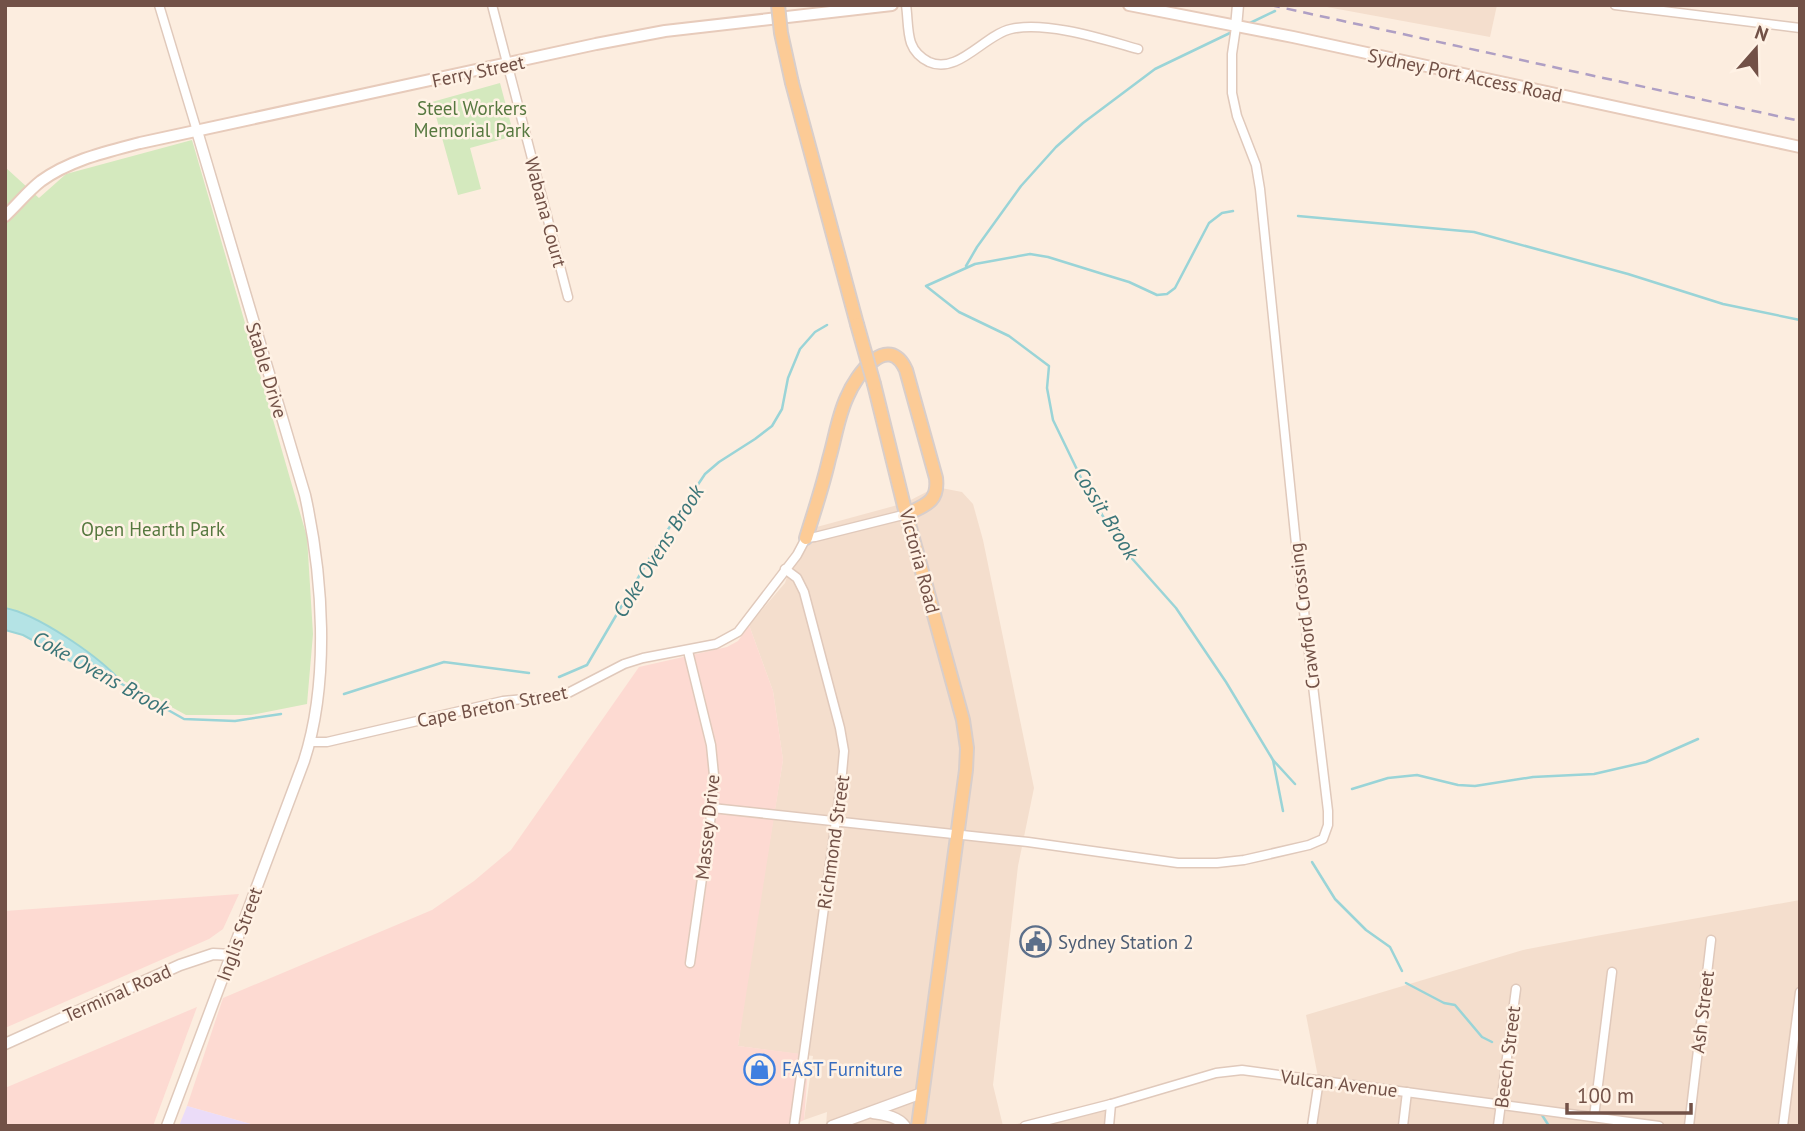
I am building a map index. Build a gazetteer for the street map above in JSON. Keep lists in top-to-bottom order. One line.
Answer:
{"streets":{"main road":["Ferry Street","Sydney Port Access Road","Victoria Road"],"street":["Wabana Court","Stable Drive","Crawford Crossing","Cape Breton Street","Massey Drive","Richmond Street","Inglis Street","Terminal Road","Ash Street","Beech Street","Vulcan Avenue"]},"crossings":[["Ferry Street","Wabana Court"],["Ferry Street","Stable Drive"],["Sydney Port Access Road","Crawford Crossing"],["Stable Drive","Cape Breton Street"],["Stable Drive","Inglis Street"],["Victoria Road","Crawford Crossing"],["Crawford Crossing","Massey Drive"],["Crawford Crossing","Richmond Street"],["Cape Breton Street","Massey Drive"],["Cape Breton Street","Richmond Street"],["Cape Breton Street","Inglis Street"],["Inglis Street","Terminal Road"],["Beech Street","Vulcan Avenue"]],"water":["Cossit Brook","Coke Ovens Brook"],"parks":["Steel Workers Memorial Park","Open Hearth Park"],"places":{"public building":["Sydney Station 2"],"shop":["FAST Furniture"]},"scale_bar":"100 m","north":"top"}
